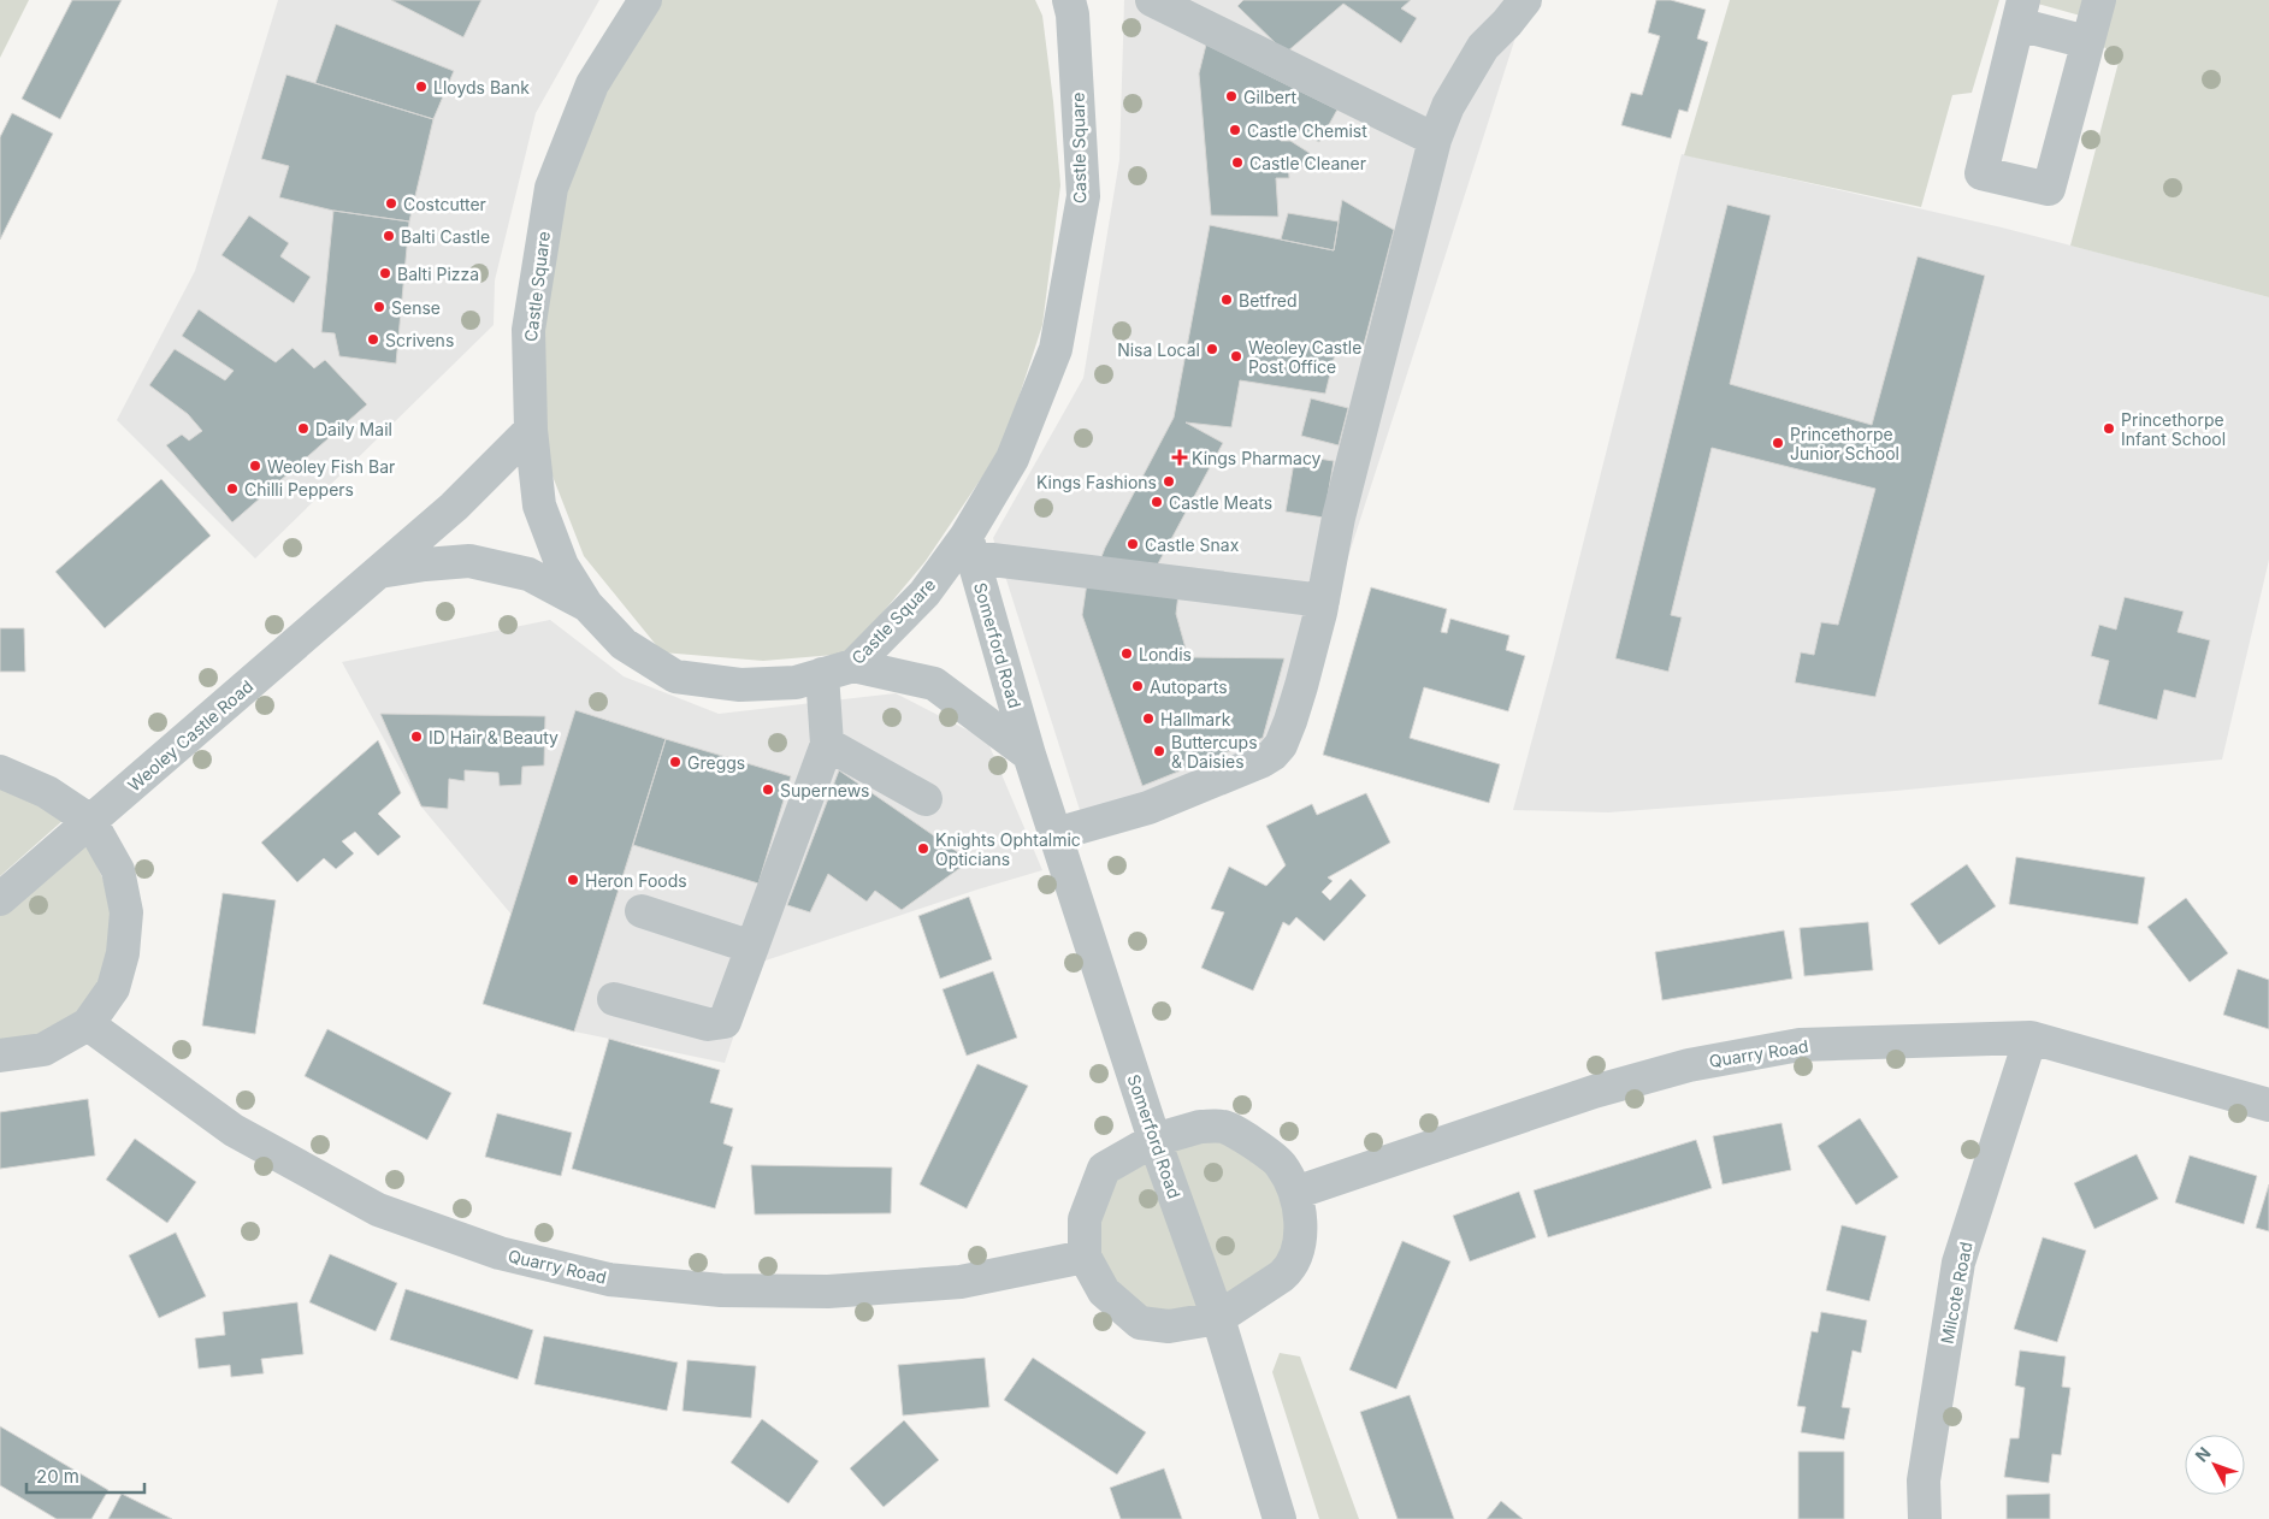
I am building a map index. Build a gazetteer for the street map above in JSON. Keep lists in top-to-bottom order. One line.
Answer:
{"streets":{"street":["Castle Square","Somerford Road","Weoley Castle Road","Quarry Road","Milcote Road"]},"crossings":[["Castle Square","Somerford Road"],["Castle Square","Weoley Castle Road"],["Quarry Road","Milcote Road"]],"places":{"other":["Lloyds Bank","Gilbert","Castle Chemist","Castle Cleaner","Costcutter","Balti Castle","Balti Pizza","Betfred","Sense","Scrivens","Nisa Local","Weoley Castle Post Office","Daily Mail","Princethorpe Infant School","Princethorpe Junior School","Weoley Fish Bar","Kings Fashions","Chilli Peppers","Castle Meats","Castle Snax","Londis","Autoparts","Hallmark","ID Hair & Beauty","Buttercups & Daisies","Greggs","Supernews","Knights Ophtalmic Opticians","Heron Foods"],"health":["Kings Pharmacy"]},"scale_bar":"20 m","north":"top left"}
